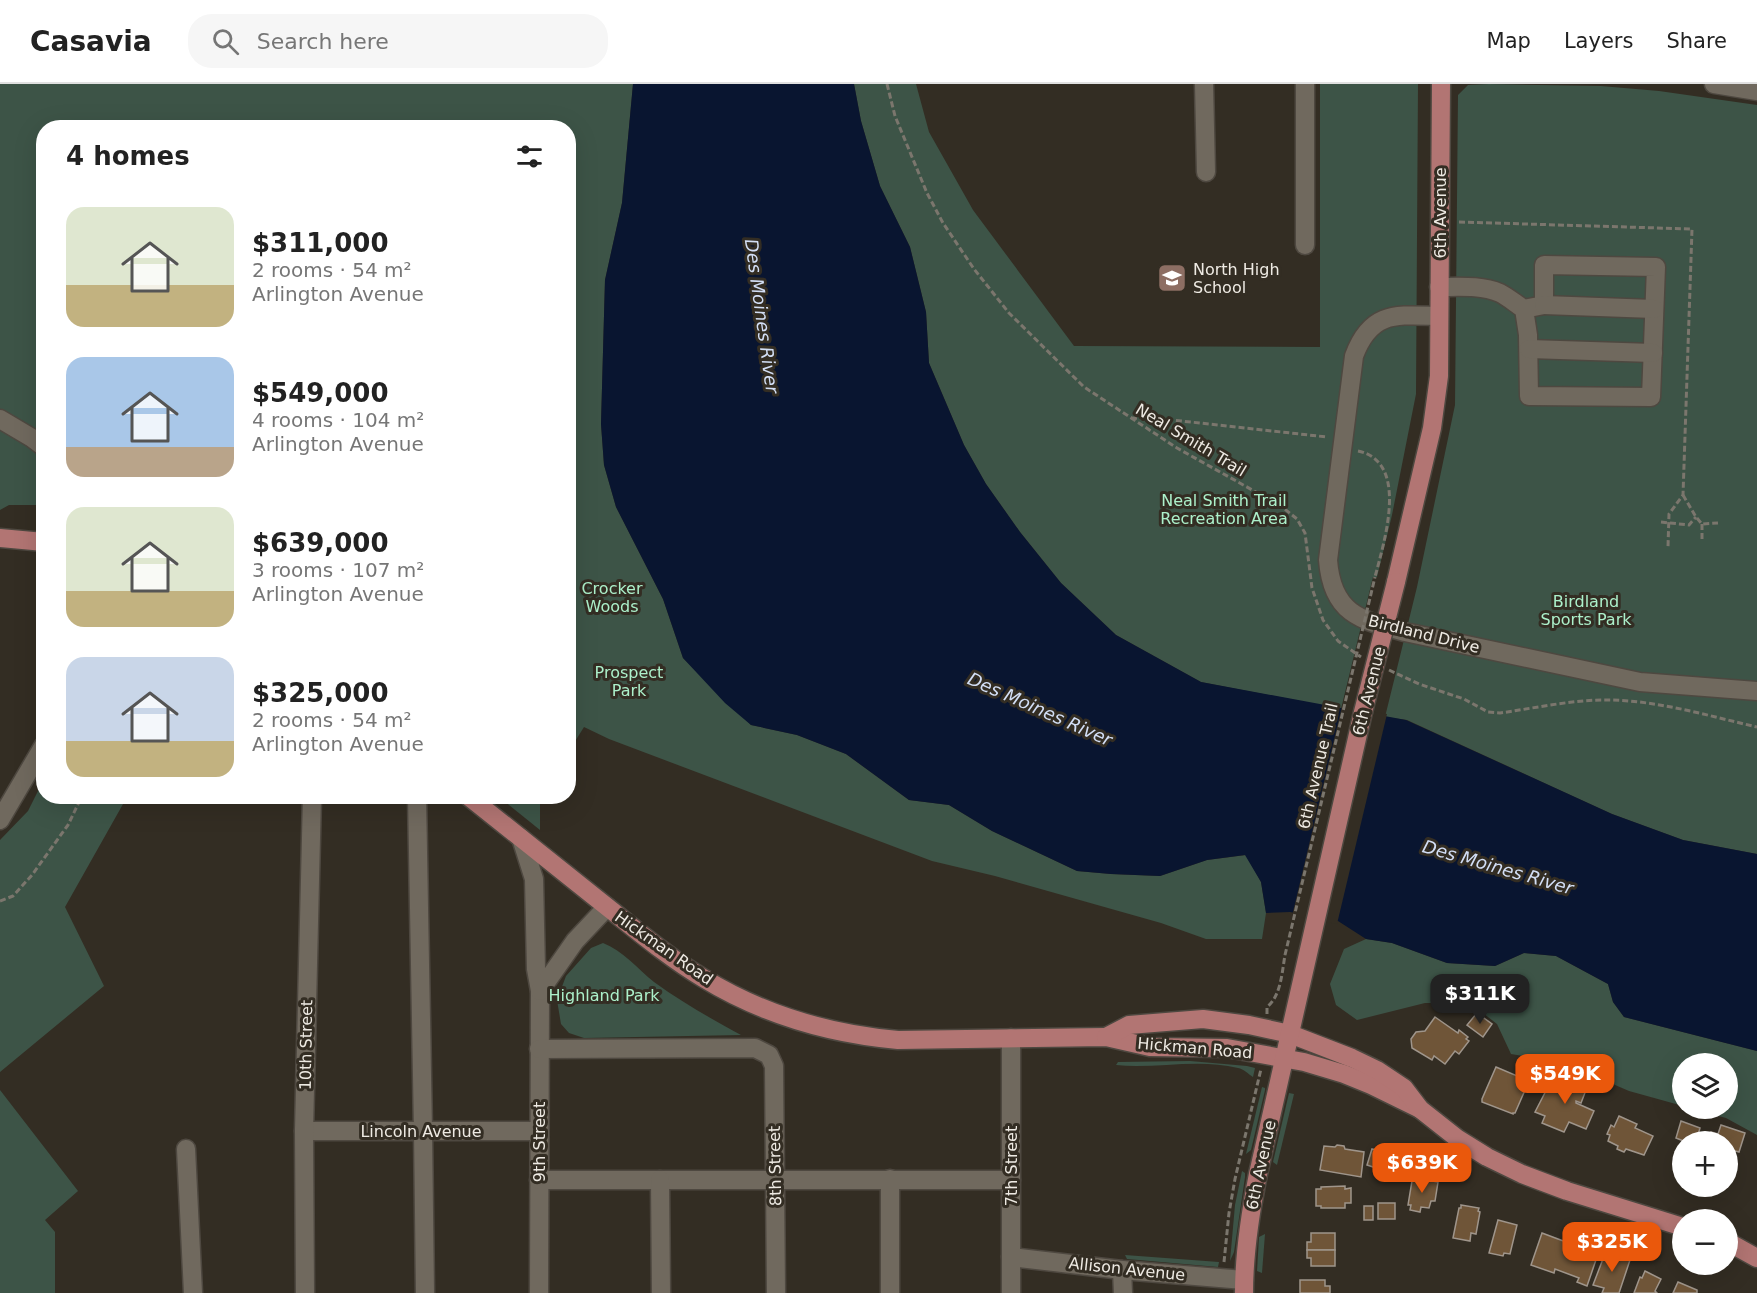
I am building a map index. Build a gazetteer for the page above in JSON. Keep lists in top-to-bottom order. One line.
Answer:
{"streets":{"main road":["6th Avenue","Hickman Road"],"street":["Birdland Drive","10th Street","Lincoln Avenue","9th Street","8th Street","7th Street","Allison Avenue"],"path":["Neal Smith Trail","6th Avenue Trail"]},"crossings":[["6th Avenue","Birdland Drive"],["6th Avenue","Hickman Road"],["6th Avenue","Allison Avenue"],["Hickman Road","9th Street"],["Hickman Road","7th Street"],["10th Street","Lincoln Avenue"],["Lincoln Avenue","9th Street"],["9th Street","8th Street"],["7th Street","Allison Avenue"]],"water":["Des Moines River"],"parks":["Neal Smith Trail Recreation Area","Crocker Woods","Birdland Sports Park","Prospect Park","Highland Park"],"places":{"school or university":["North High School"]},"page":{"header":"Casavia","search":"Search here","nav":["Map","Layers","Share"],"heading":"4 homes","list":[{"name":"$311,000","note":"2 rooms · 54 m² · Arlington Avenue"},{"name":"$549,000","note":"4 rooms · 104 m² · Arlington Avenue"},{"name":"$639,000","note":"3 rooms · 107 m² · Arlington Avenue"},{"name":"$325,000","note":"2 rooms · 54 m² · Arlington Avenue"}],"price":["$311K","$549K","$639K","$325K"],"map_buttons":["+","−"]}}
